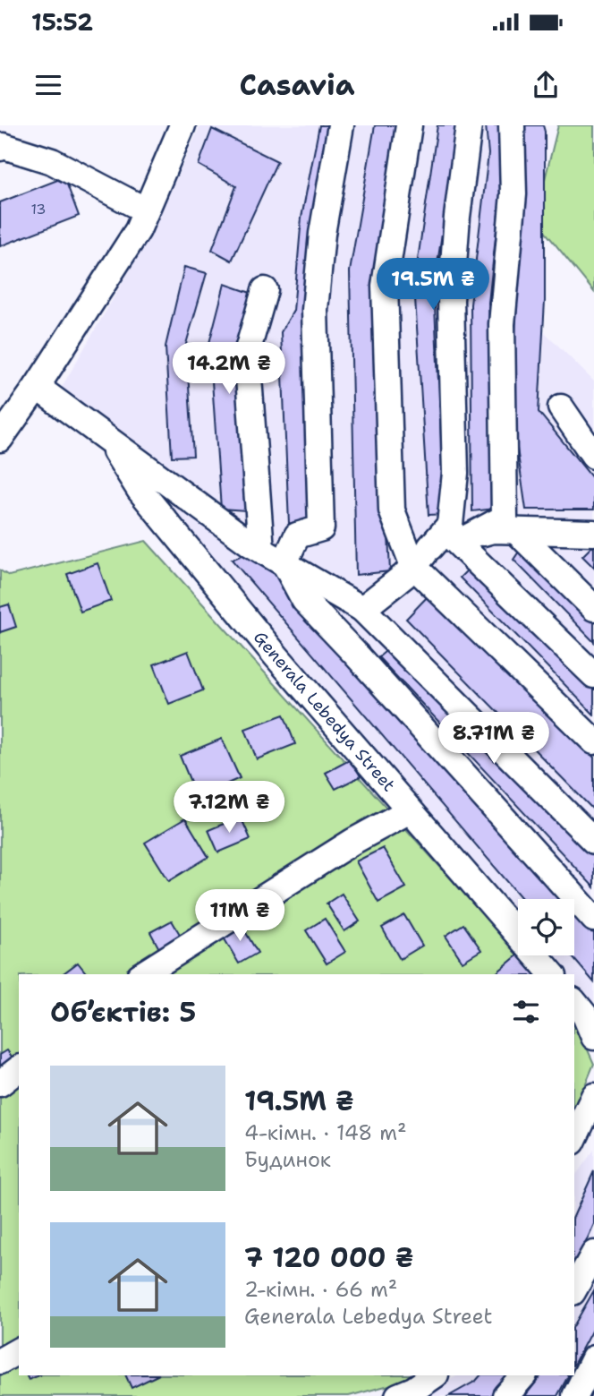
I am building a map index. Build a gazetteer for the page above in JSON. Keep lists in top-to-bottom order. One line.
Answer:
{"streets":{"street":["Generala Lebedya Street"]},"house_numbers":["13"],"page":{"status":"15:52","header":"Casavia","price":["19.5M ₴","14.2M ₴","8.71M ₴","7.12M ₴","11M ₴"],"heading":"Об’єктів: 5","list":[{"name":"19.5M ₴","note":"4-кімн. · 148 m² · Будинок"},{"name":"7 120 000 ₴","note":"2-кімн. · 66 m² · Generala Lebedya Street"}]}}
